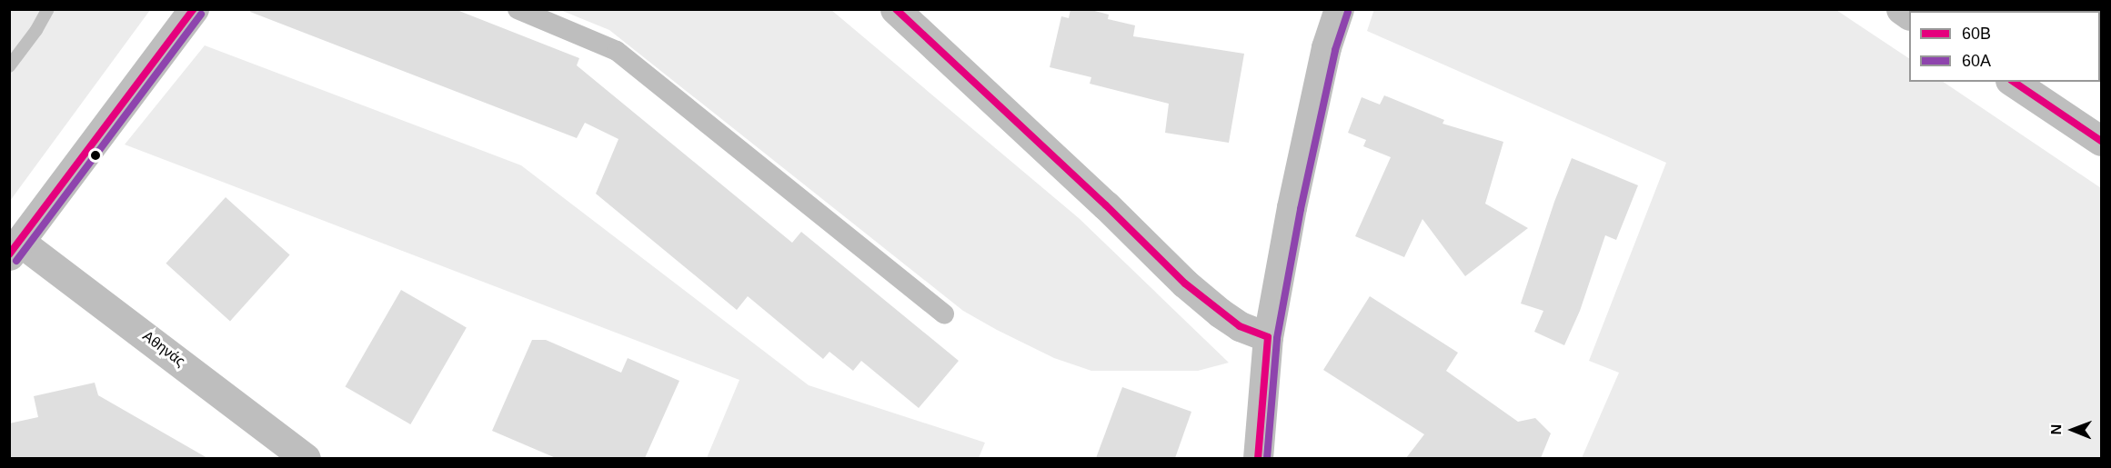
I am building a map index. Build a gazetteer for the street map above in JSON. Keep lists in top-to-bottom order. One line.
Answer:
{"streets":{"street":["Αθηνάς"]},"lines":["transit line 60Β","transit line 60Α"],"legend":["60Β","60Α"],"north":"left"}
